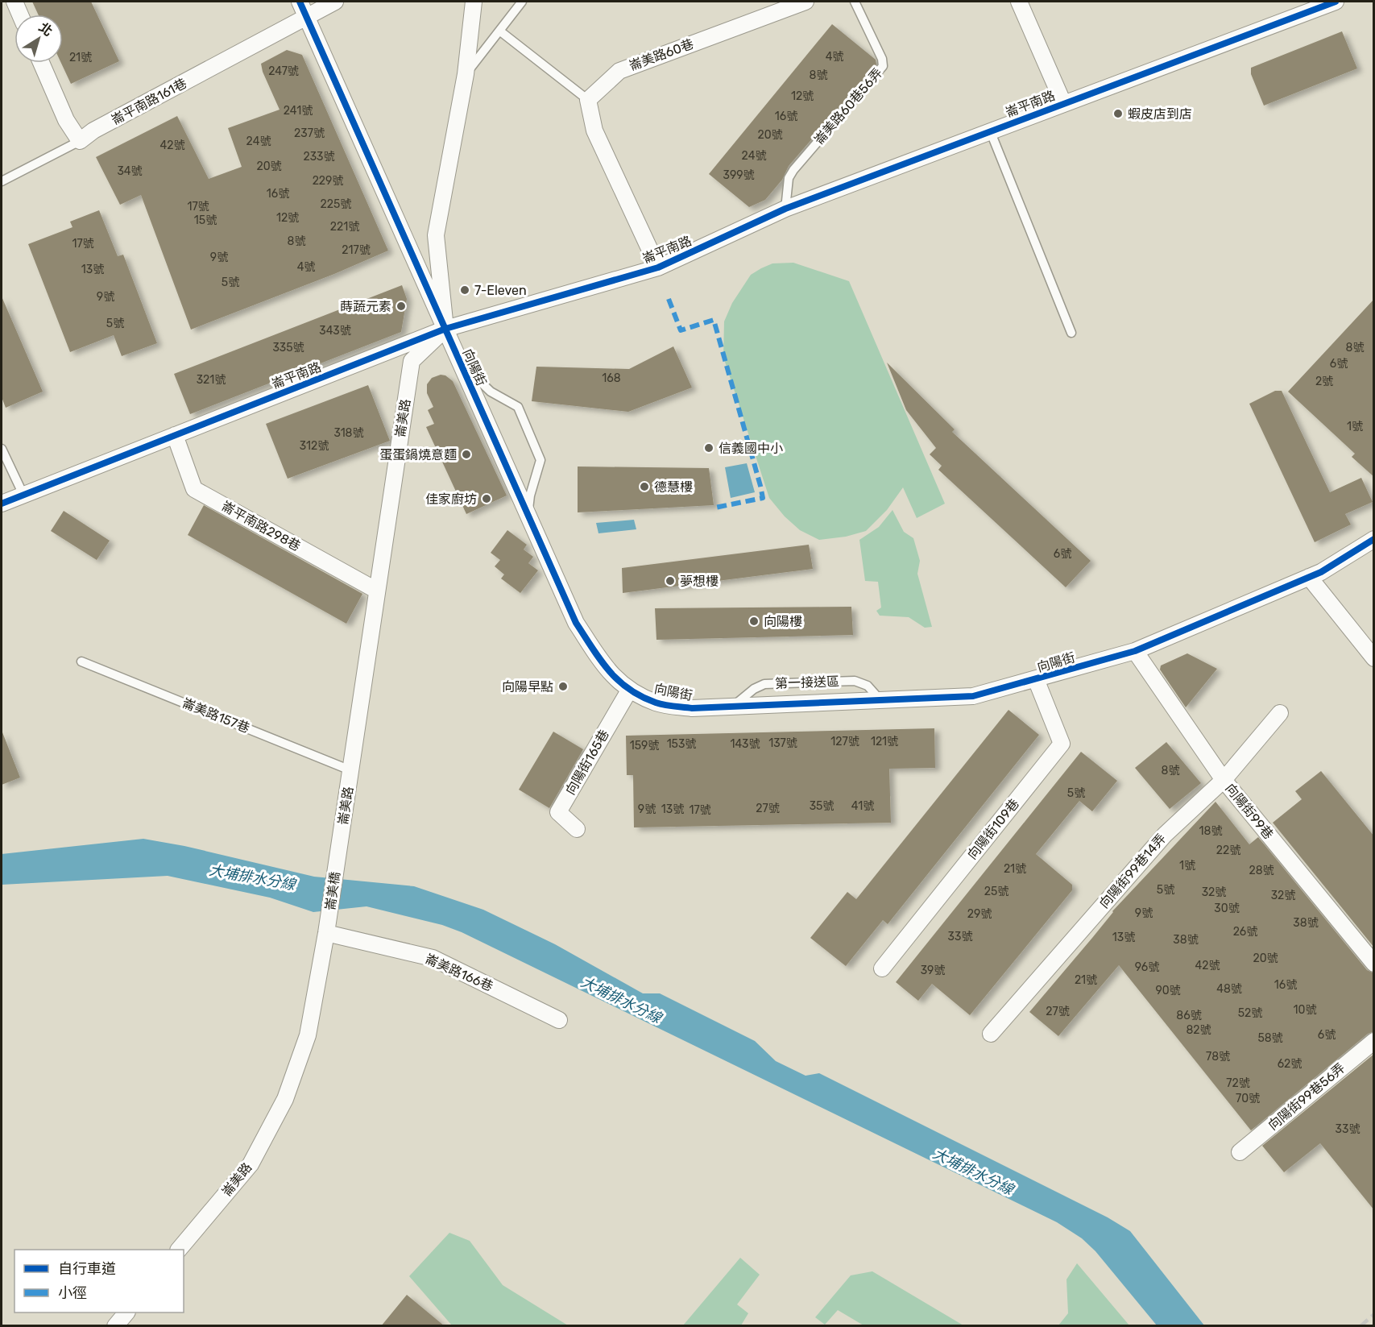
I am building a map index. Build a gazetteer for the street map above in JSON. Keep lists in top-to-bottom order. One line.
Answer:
{"streets":{"street":["崙美路60巷","崙平南路161巷","崙平南路","向陽街","崙美路","崙平南路298巷","向陽街165巷","向陽街99巷","向陽街109巷","向陽街99巷14弄","崙美橋","崙美路166巷","向陽街99巷56弄"],"lane":["崙美路60巷56弄","崙美路157巷"]},"crossings":[["崙平南路161巷","向陽街"],["崙平南路","崙美路60巷56弄"],["崙平南路","向陽街"],["崙平南路","崙美路"],["崙平南路","崙平南路298巷"],["向陽街","崙美路"],["向陽街","向陽街165巷"],["向陽街","向陽街99巷"],["向陽街","向陽街109巷"],["崙美路","崙平南路298巷"],["崙美路","崙美路157巷"],["崙美路","崙美橋"],["崙美路","崙美路166巷"],["向陽街99巷","向陽街99巷14弄"],["崙美橋","崙美路166巷"]],"water":["大埔排水分線"],"places":["蝦皮店到店","7-Eleven","蒔蔬元素","信義國中小","蛋蛋鍋燒意麵","德慧樓","佳家廚坊","夢想樓","向陽樓","向陽早點"],"house_numbers":["4號","21號","247號","8號","12號","241號","16號","237號","20號","24號","42號","24號","233號","20號","34號","399號","229號","16號","225號","17號","12號","15號","221號","8號","17號","217號","9號","4號","13號","5號","9號","5號","343號","335號","8號","6號","168","321號","2號","1號","318號","312號","6號","127號","121號","137號","153號","143號","159號","8號","5號","35號","41號","27號","9號","13號","17號","18號","22號","1號","21號","28號","5號","25號","32號","32號","30號","9號","29號","38號","26號","33號","13號","38號","20號","42號","96號","39號","21號","16號","48號","90號","10號","27號","52號","86號","82號","6號","58號","78號","62號","72號","70號","33號"],"legend":["自行車道","小徑"],"north":"top right"}
